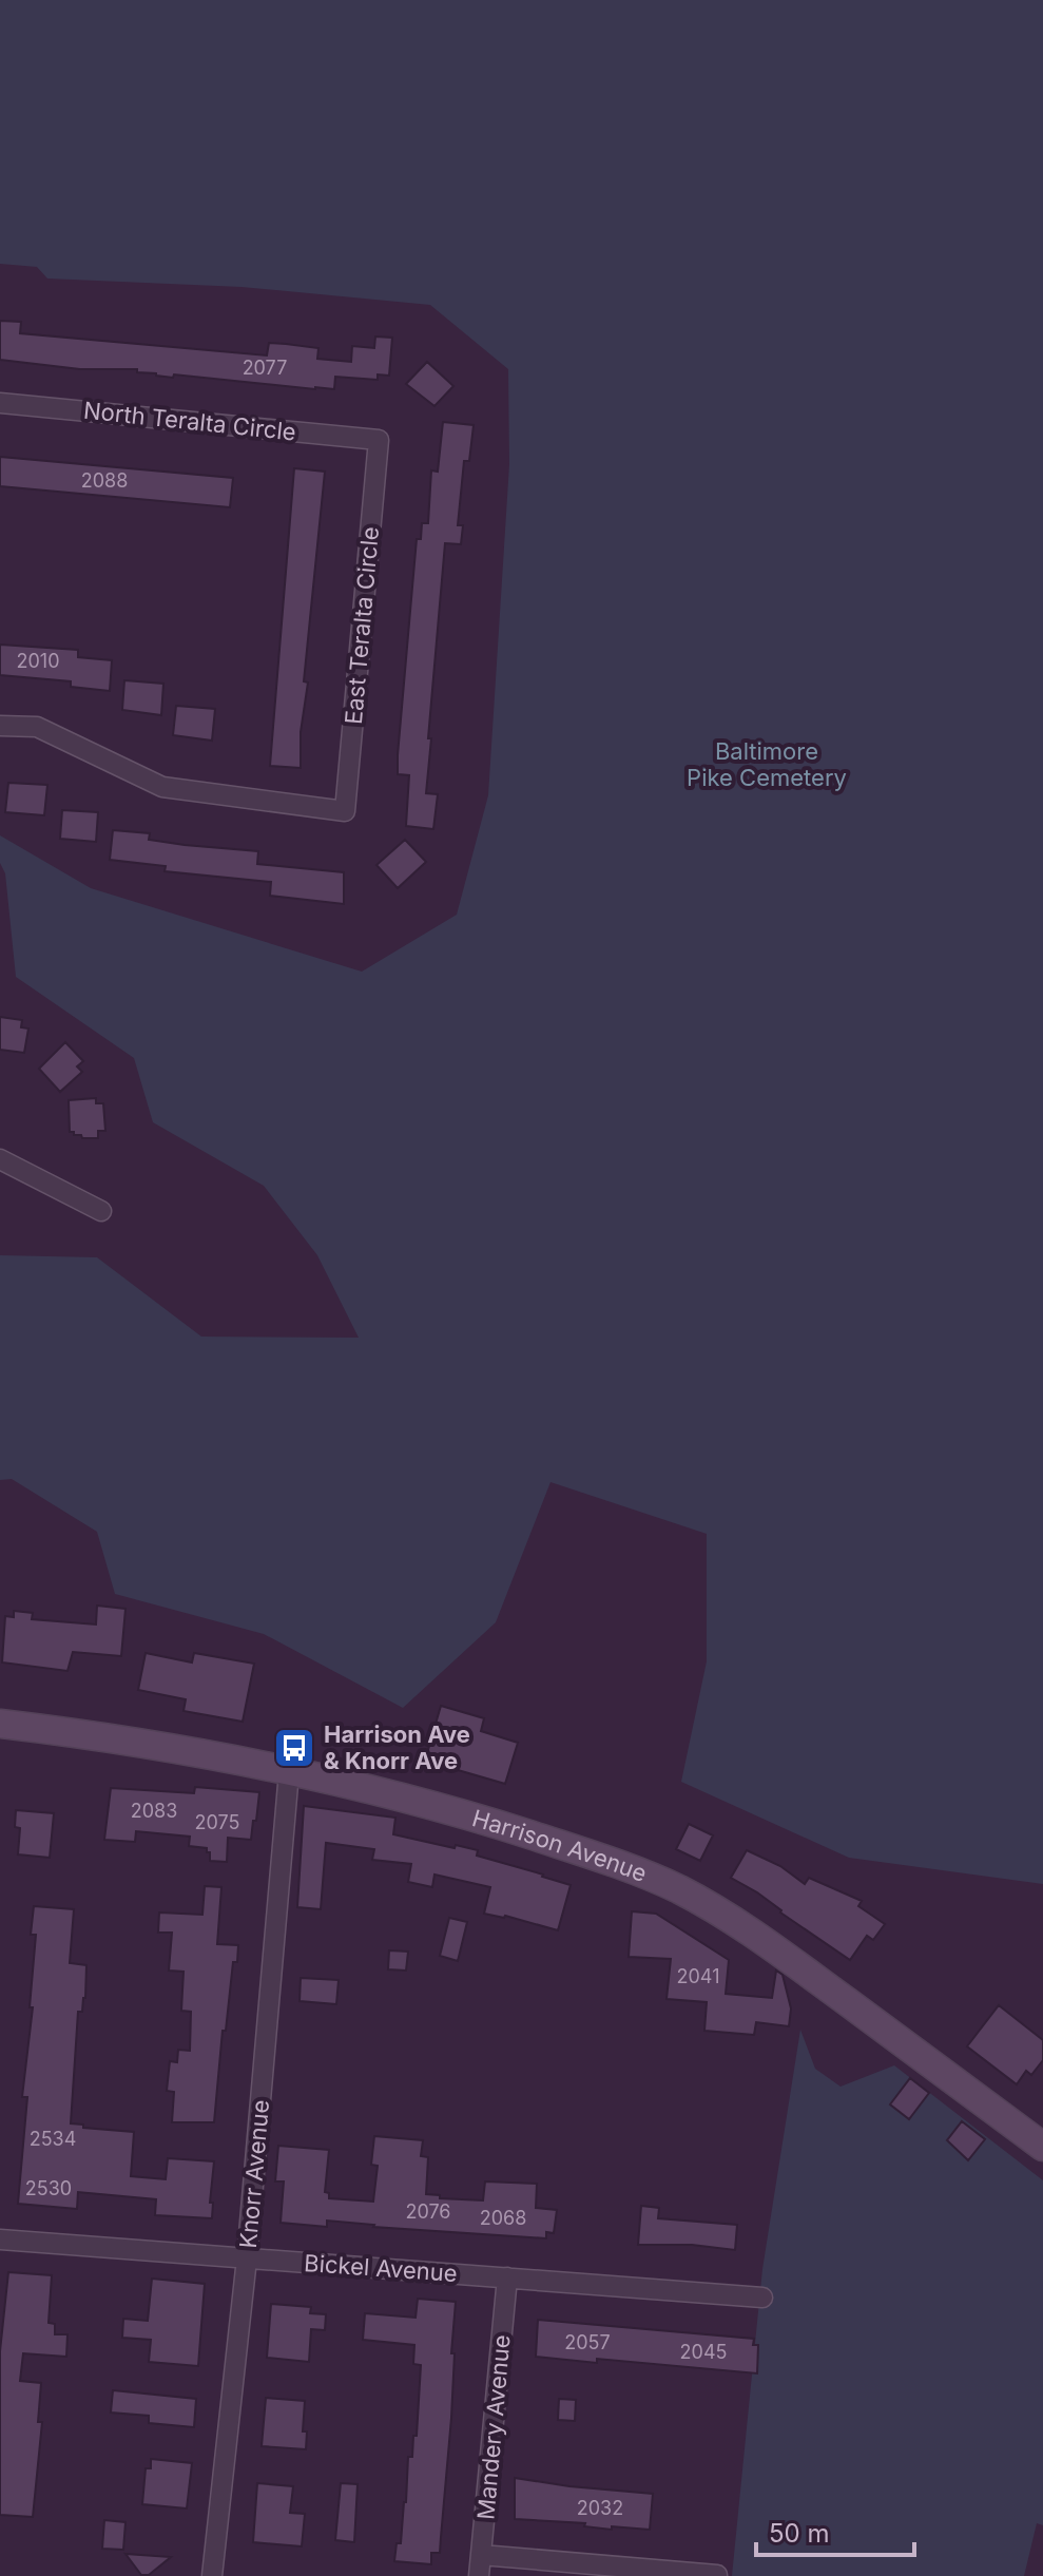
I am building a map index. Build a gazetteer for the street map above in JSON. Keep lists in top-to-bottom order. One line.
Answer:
{"streets":{"main road":["Harrison Avenue"],"street":["North Teralta Circle","East Teralta Circle","Knorr Avenue","Bickel Avenue","Mandery Avenue"]},"crossings":[["North Teralta Circle","East Teralta Circle"],["Harrison Avenue","Knorr Avenue"],["Knorr Avenue","Bickel Avenue"],["Bickel Avenue","Mandery Avenue"]],"parks":["Baltimore Pike Cemetery"],"places":{"bus stop":["Harrison Ave & Knorr Ave"]},"house_numbers":["2077","2088","2010","2083","2075","2041","2534","2530","2076","2068","2057","2045","2032"],"scale_bar":"50 m"}
